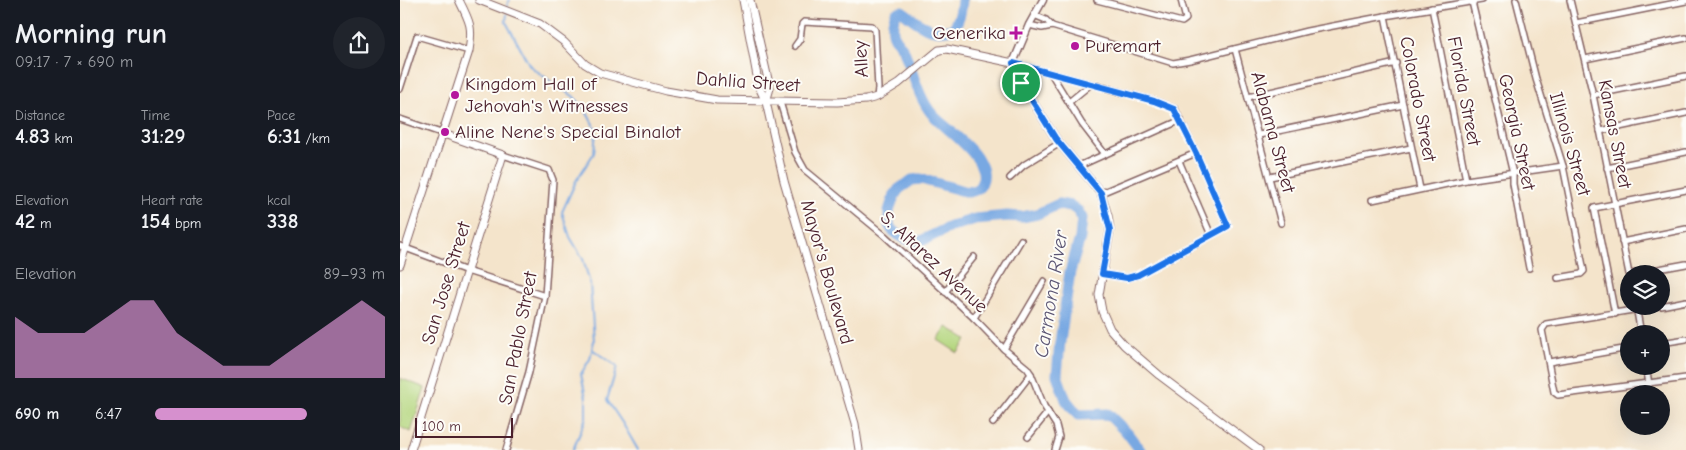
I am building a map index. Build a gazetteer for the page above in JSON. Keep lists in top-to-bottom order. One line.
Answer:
{"streets":{"main road":["Dahlia Street","Mayor's Boulevard","San Jose Street"],"street":["Alley","Florida Street","Colorado Street","Alabama Street","Georgia Street","Kansas Street","Illinois Street","S. Altarez Avenue","San Pablo Street"]},"crossings":[["Alley","Dahlia Street"],["Dahlia Street","S. Altarez Avenue"],["Dahlia Street","Mayor's Boulevard"],["San Jose Street","San Pablo Street"]],"water":["Carmona River"],"places":{"health":["Generika"],"other":["Puremart","Kingdom Hall of Jehovah's Witnesses","Aline Nene's Special Binalot"]},"scale_bar":"100 m","page":{"heading":["Morning run","09:17 · 7 × 690 m"],"stats":[["Distance","4.83 km"],["Time","31:29"],["Pace","6:31 /km"],["Elevation","42 m"],["Heart rate","154 bpm"],["kcal","338"]],"chart":["Elevation","89–93 m"],"map_buttons":["+","−"],"list":[{"name":"690 m","note":"6:47"}],"scale":"100 m"}}
